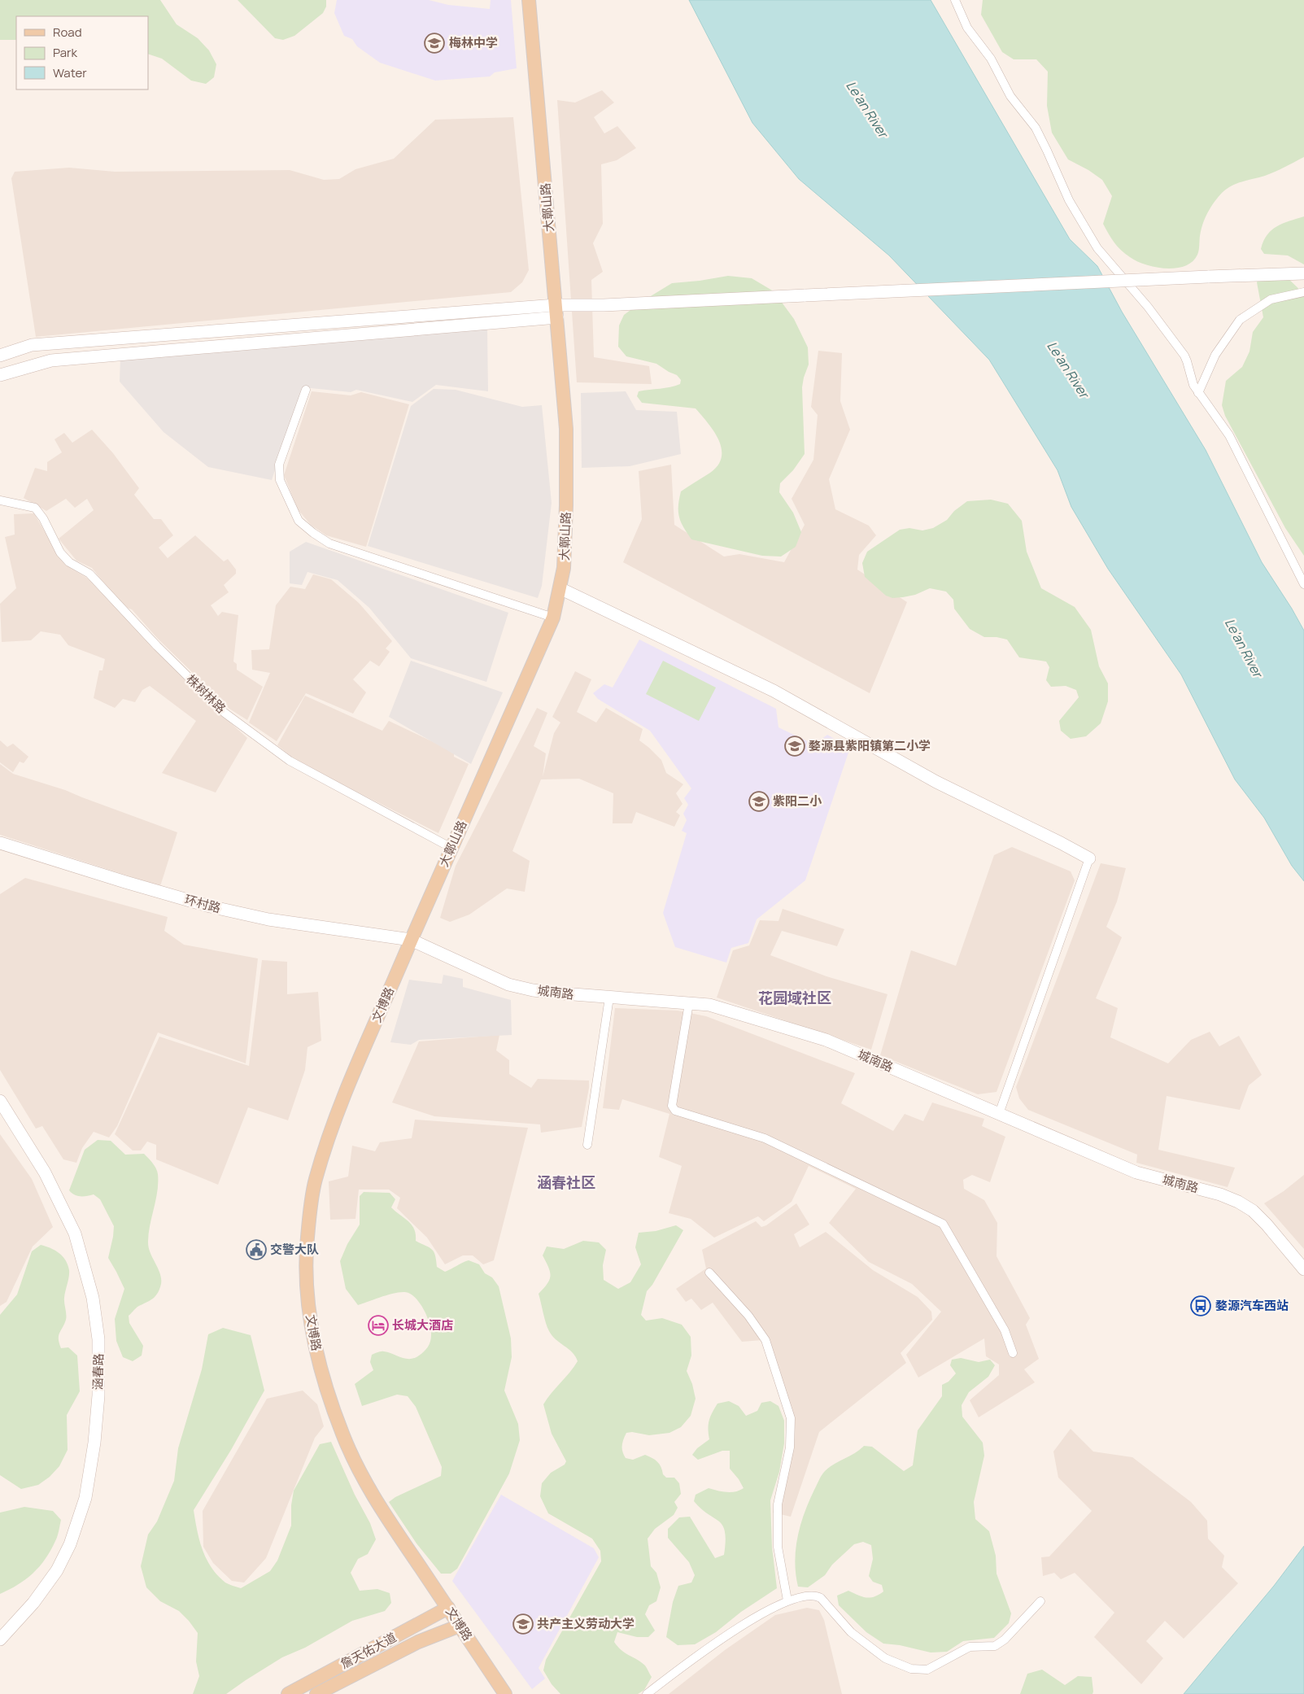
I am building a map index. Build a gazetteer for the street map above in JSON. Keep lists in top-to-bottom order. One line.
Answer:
{"streets":{"main road":["大鄣山路","文博路","詹天佑大道"],"street":["株树林路","环村路","城南路","涵春路"]},"crossings":[["大鄣山路","株树林路"],["大鄣山路","环村路"],["大鄣山路","城南路"],["大鄣山路","文博路"],["环村路","城南路"],["环村路","文博路"],["城南路","文博路"],["文博路","詹天佑大道"]],"districts":["花园域社区","涵春社区"],"water":["Le'an River"],"places":{"school or university":["梅林中学","婺源县紫阳镇第二小学","紫阳二小","共产主义劳动大学"],"public building":["交警大队"],"bus stop":["婺源汽车西站"],"hotel":["长城大酒店"]},"legend":["Road","Park","Water"]}
